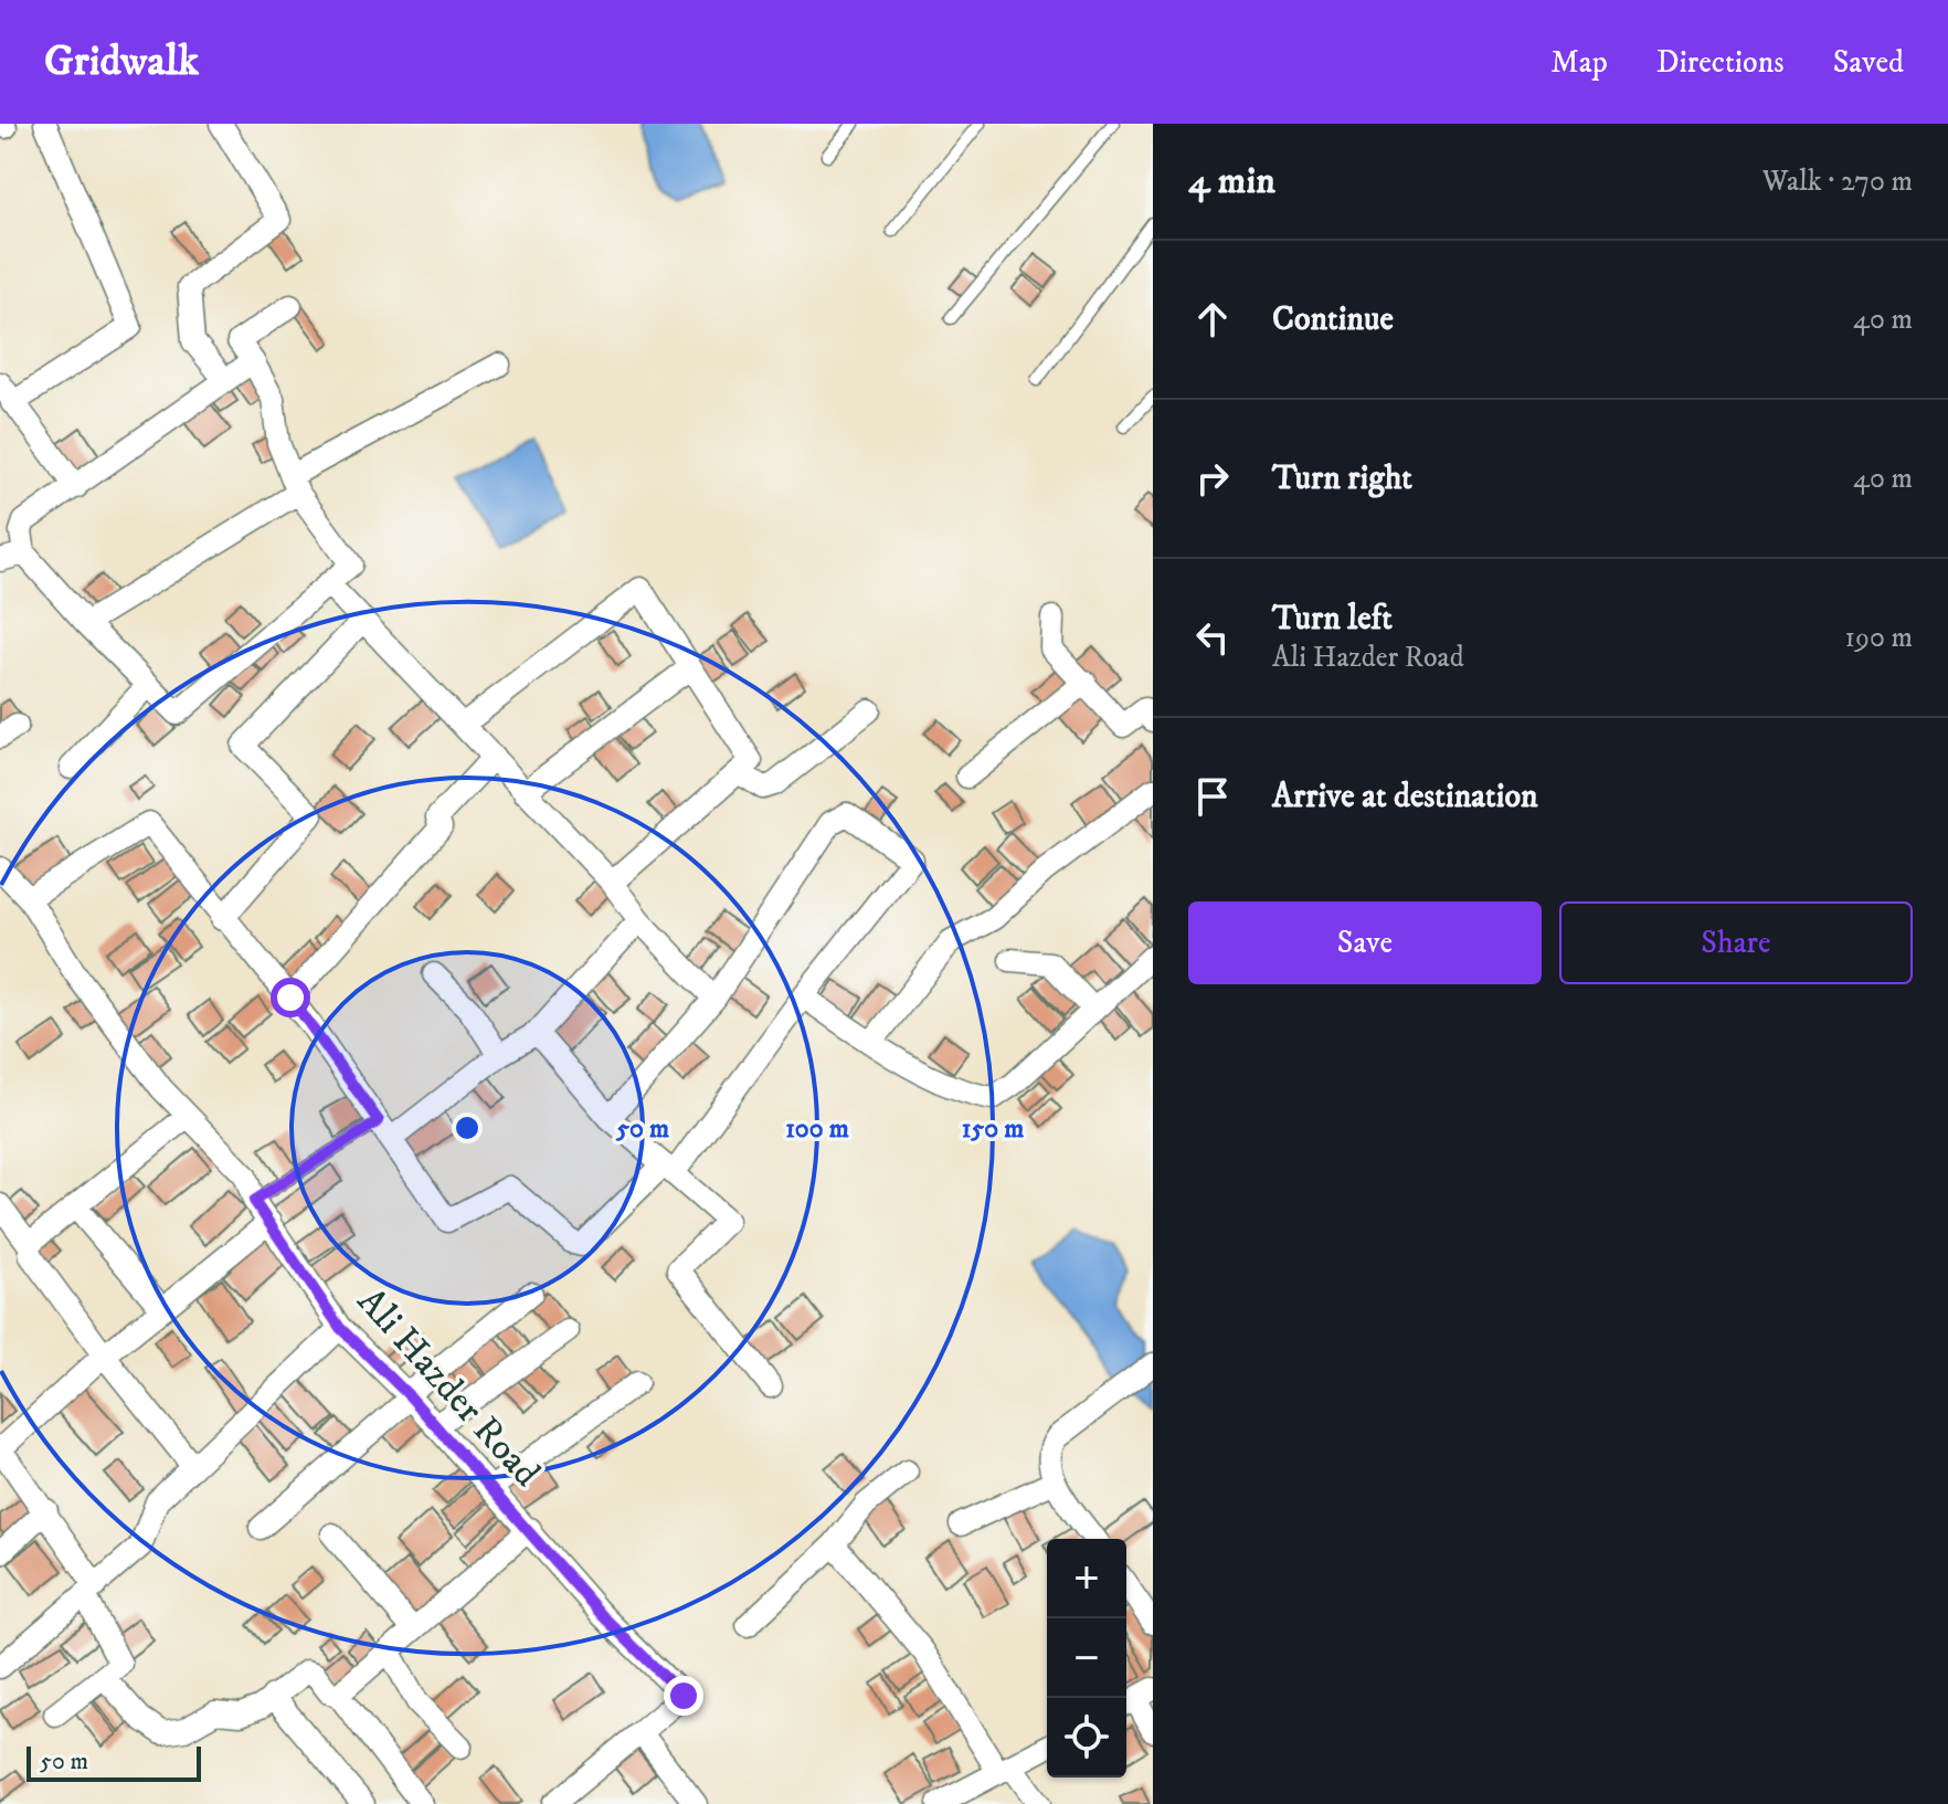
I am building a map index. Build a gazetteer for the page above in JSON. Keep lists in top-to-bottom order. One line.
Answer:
{"streets":{"street":["Ali Hazder Road"]},"scale_bar":"50 m","page":{"header":"Gridwalk","nav":["Map","Directions","Saved"],"heading":["4 min","Walk · 270 m"],"list":[["Continue","40 m"],["Turn right","40 m"],["Turn left","Ali Hazder Road","190 m"],"Arrive at destination"],"buttons":["Save","Share"],"map_buttons":["+","−"],"scale":"50 m"},"rings":["50 m","100 m","150 m"]}
